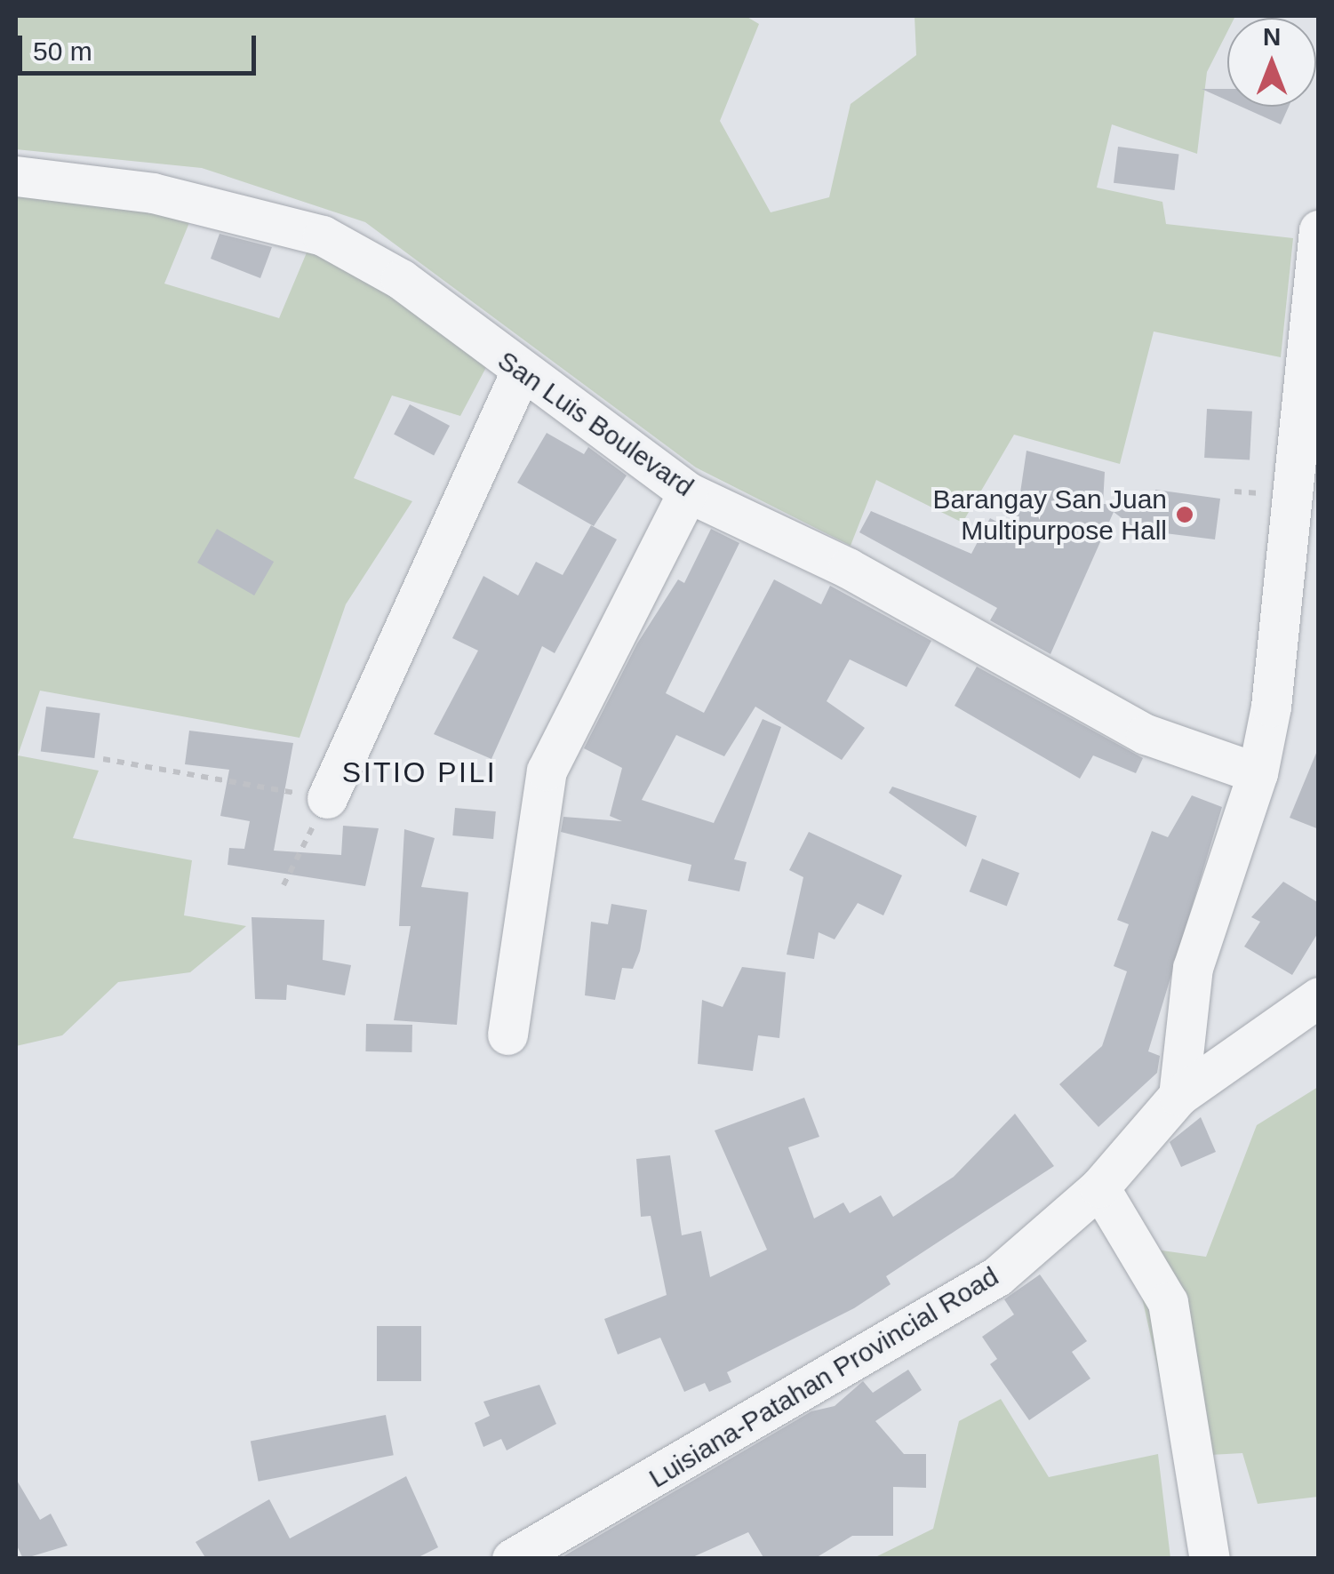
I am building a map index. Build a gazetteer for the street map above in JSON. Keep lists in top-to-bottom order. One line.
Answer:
{"streets":{"street":["San Luis Boulevard","Luisiana-Patahan Provincial Road"]},"districts":["SITIO PILI"],"places":["Barangay San Juan Multipurpose Hall"],"scale_bar":"50 m","north":"top"}
